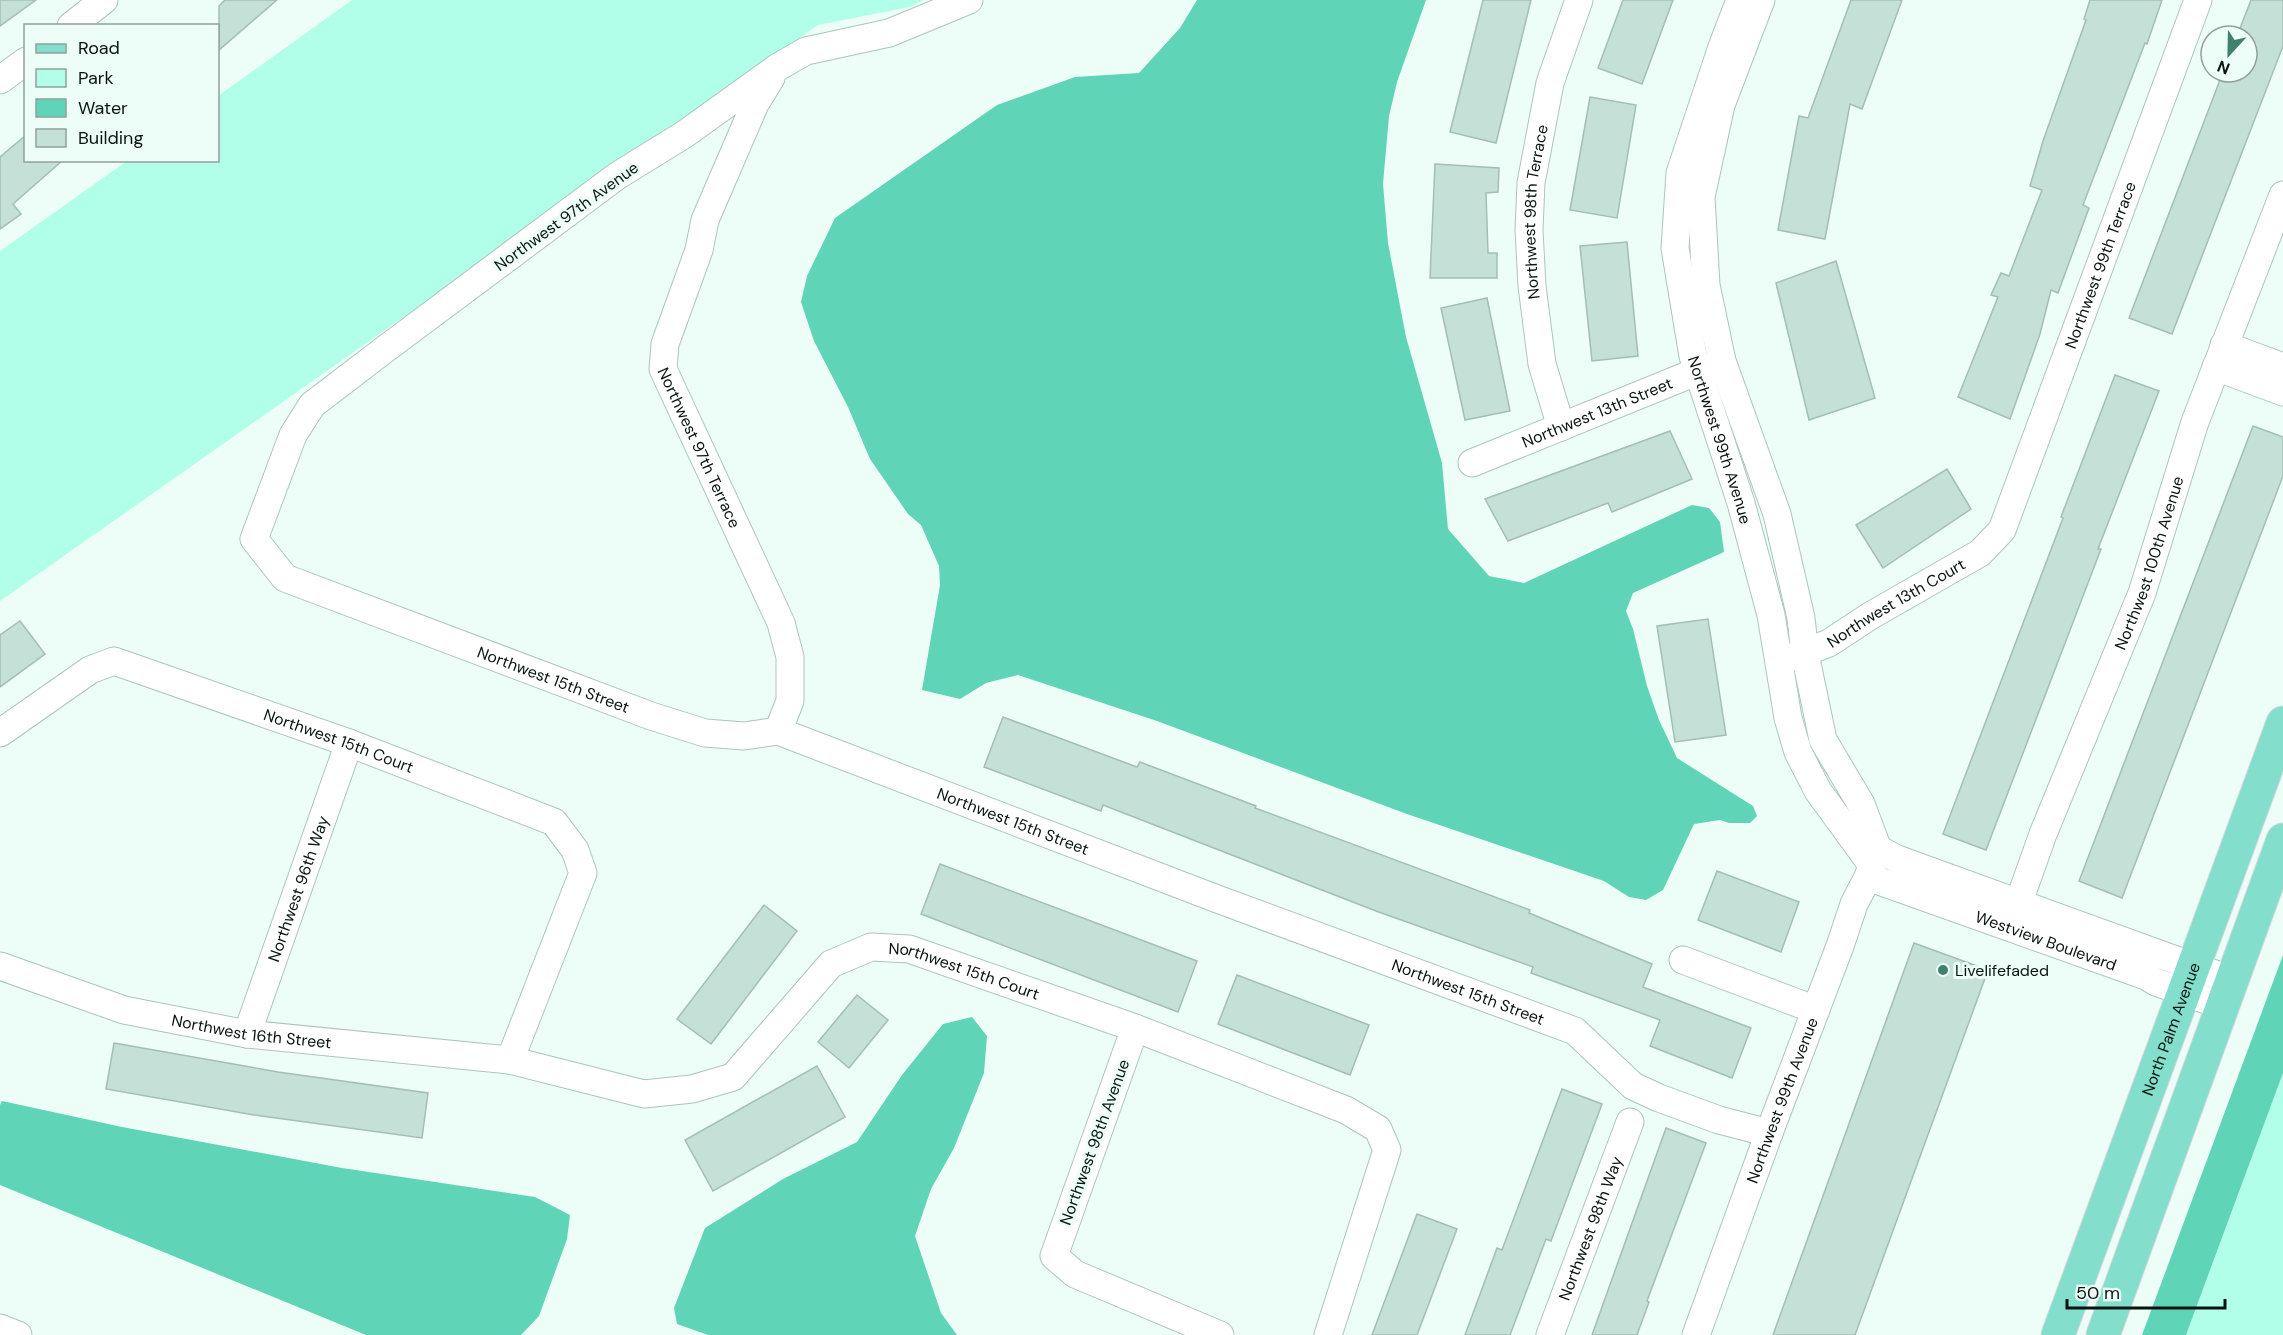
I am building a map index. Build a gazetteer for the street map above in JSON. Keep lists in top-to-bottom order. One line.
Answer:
{"streets":{"main road":["North Palm Avenue"],"street":["Northwest 98th Terrace","Northwest 97th Avenue","Northwest 99th Terrace","Northwest 13th Street","Northwest 99th Avenue","Northwest 97th Terrace","Northwest 100th Avenue","Northwest 13th Court","Northwest 15th Street","Northwest 15th Court","Northwest 96th Way","Westview Boulevard","Northwest 16th Street","Northwest 98th Avenue","Northwest 98th Way"]},"crossings":[["Northwest 98th Terrace","Northwest 13th Street"],["Northwest 97th Avenue","Northwest 97th Terrace"],["Northwest 97th Avenue","Northwest 15th Street"],["Northwest 99th Terrace","Northwest 13th Court"],["Northwest 13th Street","Northwest 99th Avenue"],["Northwest 99th Avenue","Northwest 13th Court"],["Northwest 99th Avenue","Northwest 15th Street"],["Northwest 99th Avenue","Westview Boulevard"],["Northwest 97th Terrace","Northwest 15th Street"],["Northwest 100th Avenue","Westview Boulevard"],["Northwest 15th Court","Northwest 96th Way"],["Northwest 15th Court","Northwest 16th Street"],["Northwest 15th Court","Northwest 98th Avenue"],["Northwest 96th Way","Northwest 16th Street"],["Westview Boulevard","North Palm Avenue"]],"places":["Livelifefaded"],"legend":["Road","Park","Water","Building"],"scale_bar":"50 m","north":"bottom"}
